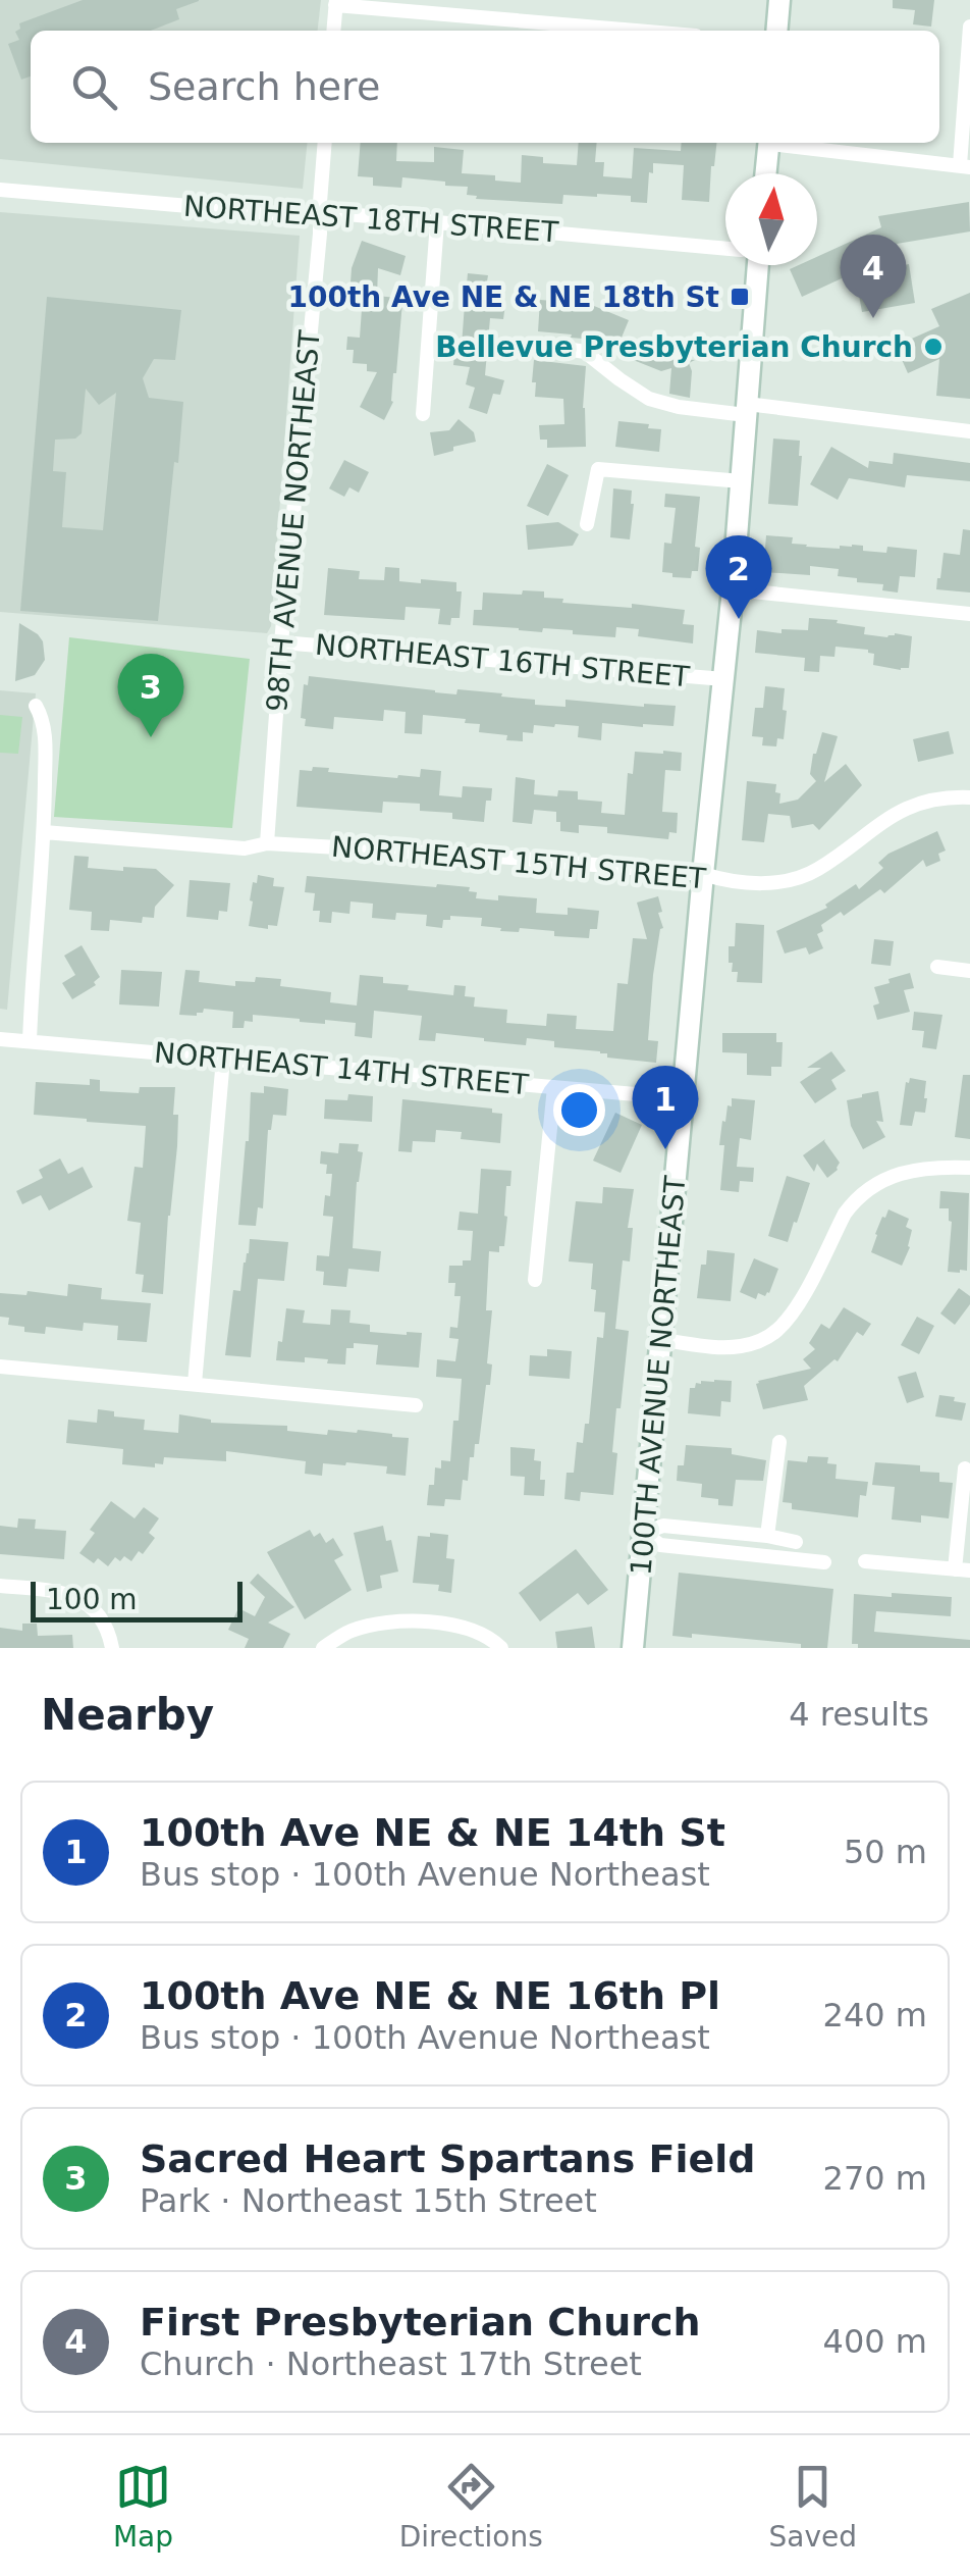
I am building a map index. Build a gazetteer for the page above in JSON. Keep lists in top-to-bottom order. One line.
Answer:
{"streets":{"street":["NORTHEAST 18TH STREET","98TH AVENUE NORTHEAST","NORTHEAST 16TH STREET","NORTHEAST 15TH STREET","NORTHEAST 14TH STREET","100TH AVENUE NORTHEAST"]},"crossings":[["NORTHEAST 18TH STREET","98TH AVENUE NORTHEAST"],["98TH AVENUE NORTHEAST","NORTHEAST 16TH STREET"],["98TH AVENUE NORTHEAST","NORTHEAST 15TH STREET"],["NORTHEAST 16TH STREET","100TH AVENUE NORTHEAST"],["NORTHEAST 15TH STREET","100TH AVENUE NORTHEAST"],["NORTHEAST 14TH STREET","100TH AVENUE NORTHEAST"]],"places":{"transit":["100th Ave NE & NE 18th St"],"other":["Bellevue Presbyterian Church"]},"scale_bar":"100 m","north":"top","page":{"search":"Search here","pins":["4","2","3","1"],"scale":"100 m","heading":["Nearby","4 results"],"list":[{"mark":"1","name":"100th Ave NE & NE 14th St","note":"Bus stop · 100th Avenue Northeast","value":"50 m"},{"mark":"2","name":"100th Ave NE & NE 16th Pl","note":"Bus stop · 100th Avenue Northeast","value":"240 m"},{"mark":"3","name":"Sacred Heart Spartans Field","note":"Park · Northeast 15th Street","value":"270 m"},{"mark":"4","name":"First Presbyterian Church","note":"Church · Northeast 17th Street","value":"400 m"}],"nav":["Map","Directions","Saved"]}}
